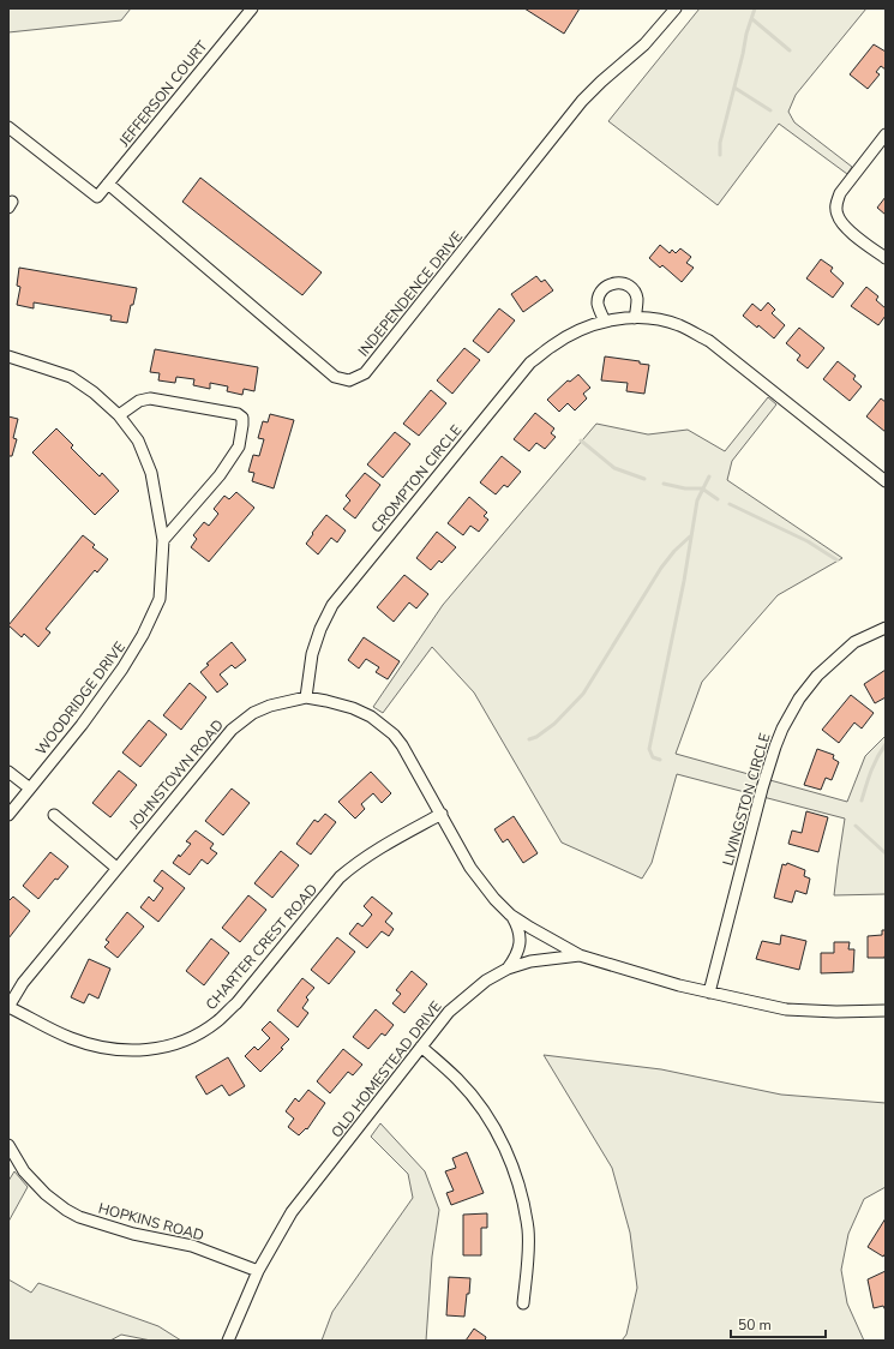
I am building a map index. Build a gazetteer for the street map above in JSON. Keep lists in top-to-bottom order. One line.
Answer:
{"streets":{"street":["JEFFERSON COURT","INDEPENDENCE DRIVE","CROMPTON CIRCLE","WOODRIDGE DRIVE","JOHNSTOWN ROAD","LIVINGSTON CIRCLE","CHARTER CREST ROAD","OLD HOMESTEAD DRIVE","HOPKINS ROAD"]},"crossings":[["JEFFERSON COURT","INDEPENDENCE DRIVE"],["CROMPTON CIRCLE","JOHNSTOWN ROAD"],["JOHNSTOWN ROAD","CHARTER CREST ROAD"],["JOHNSTOWN ROAD","OLD HOMESTEAD DRIVE"],["LIVINGSTON CIRCLE","OLD HOMESTEAD DRIVE"],["OLD HOMESTEAD DRIVE","HOPKINS ROAD"]],"scale_bar":"50 m"}
